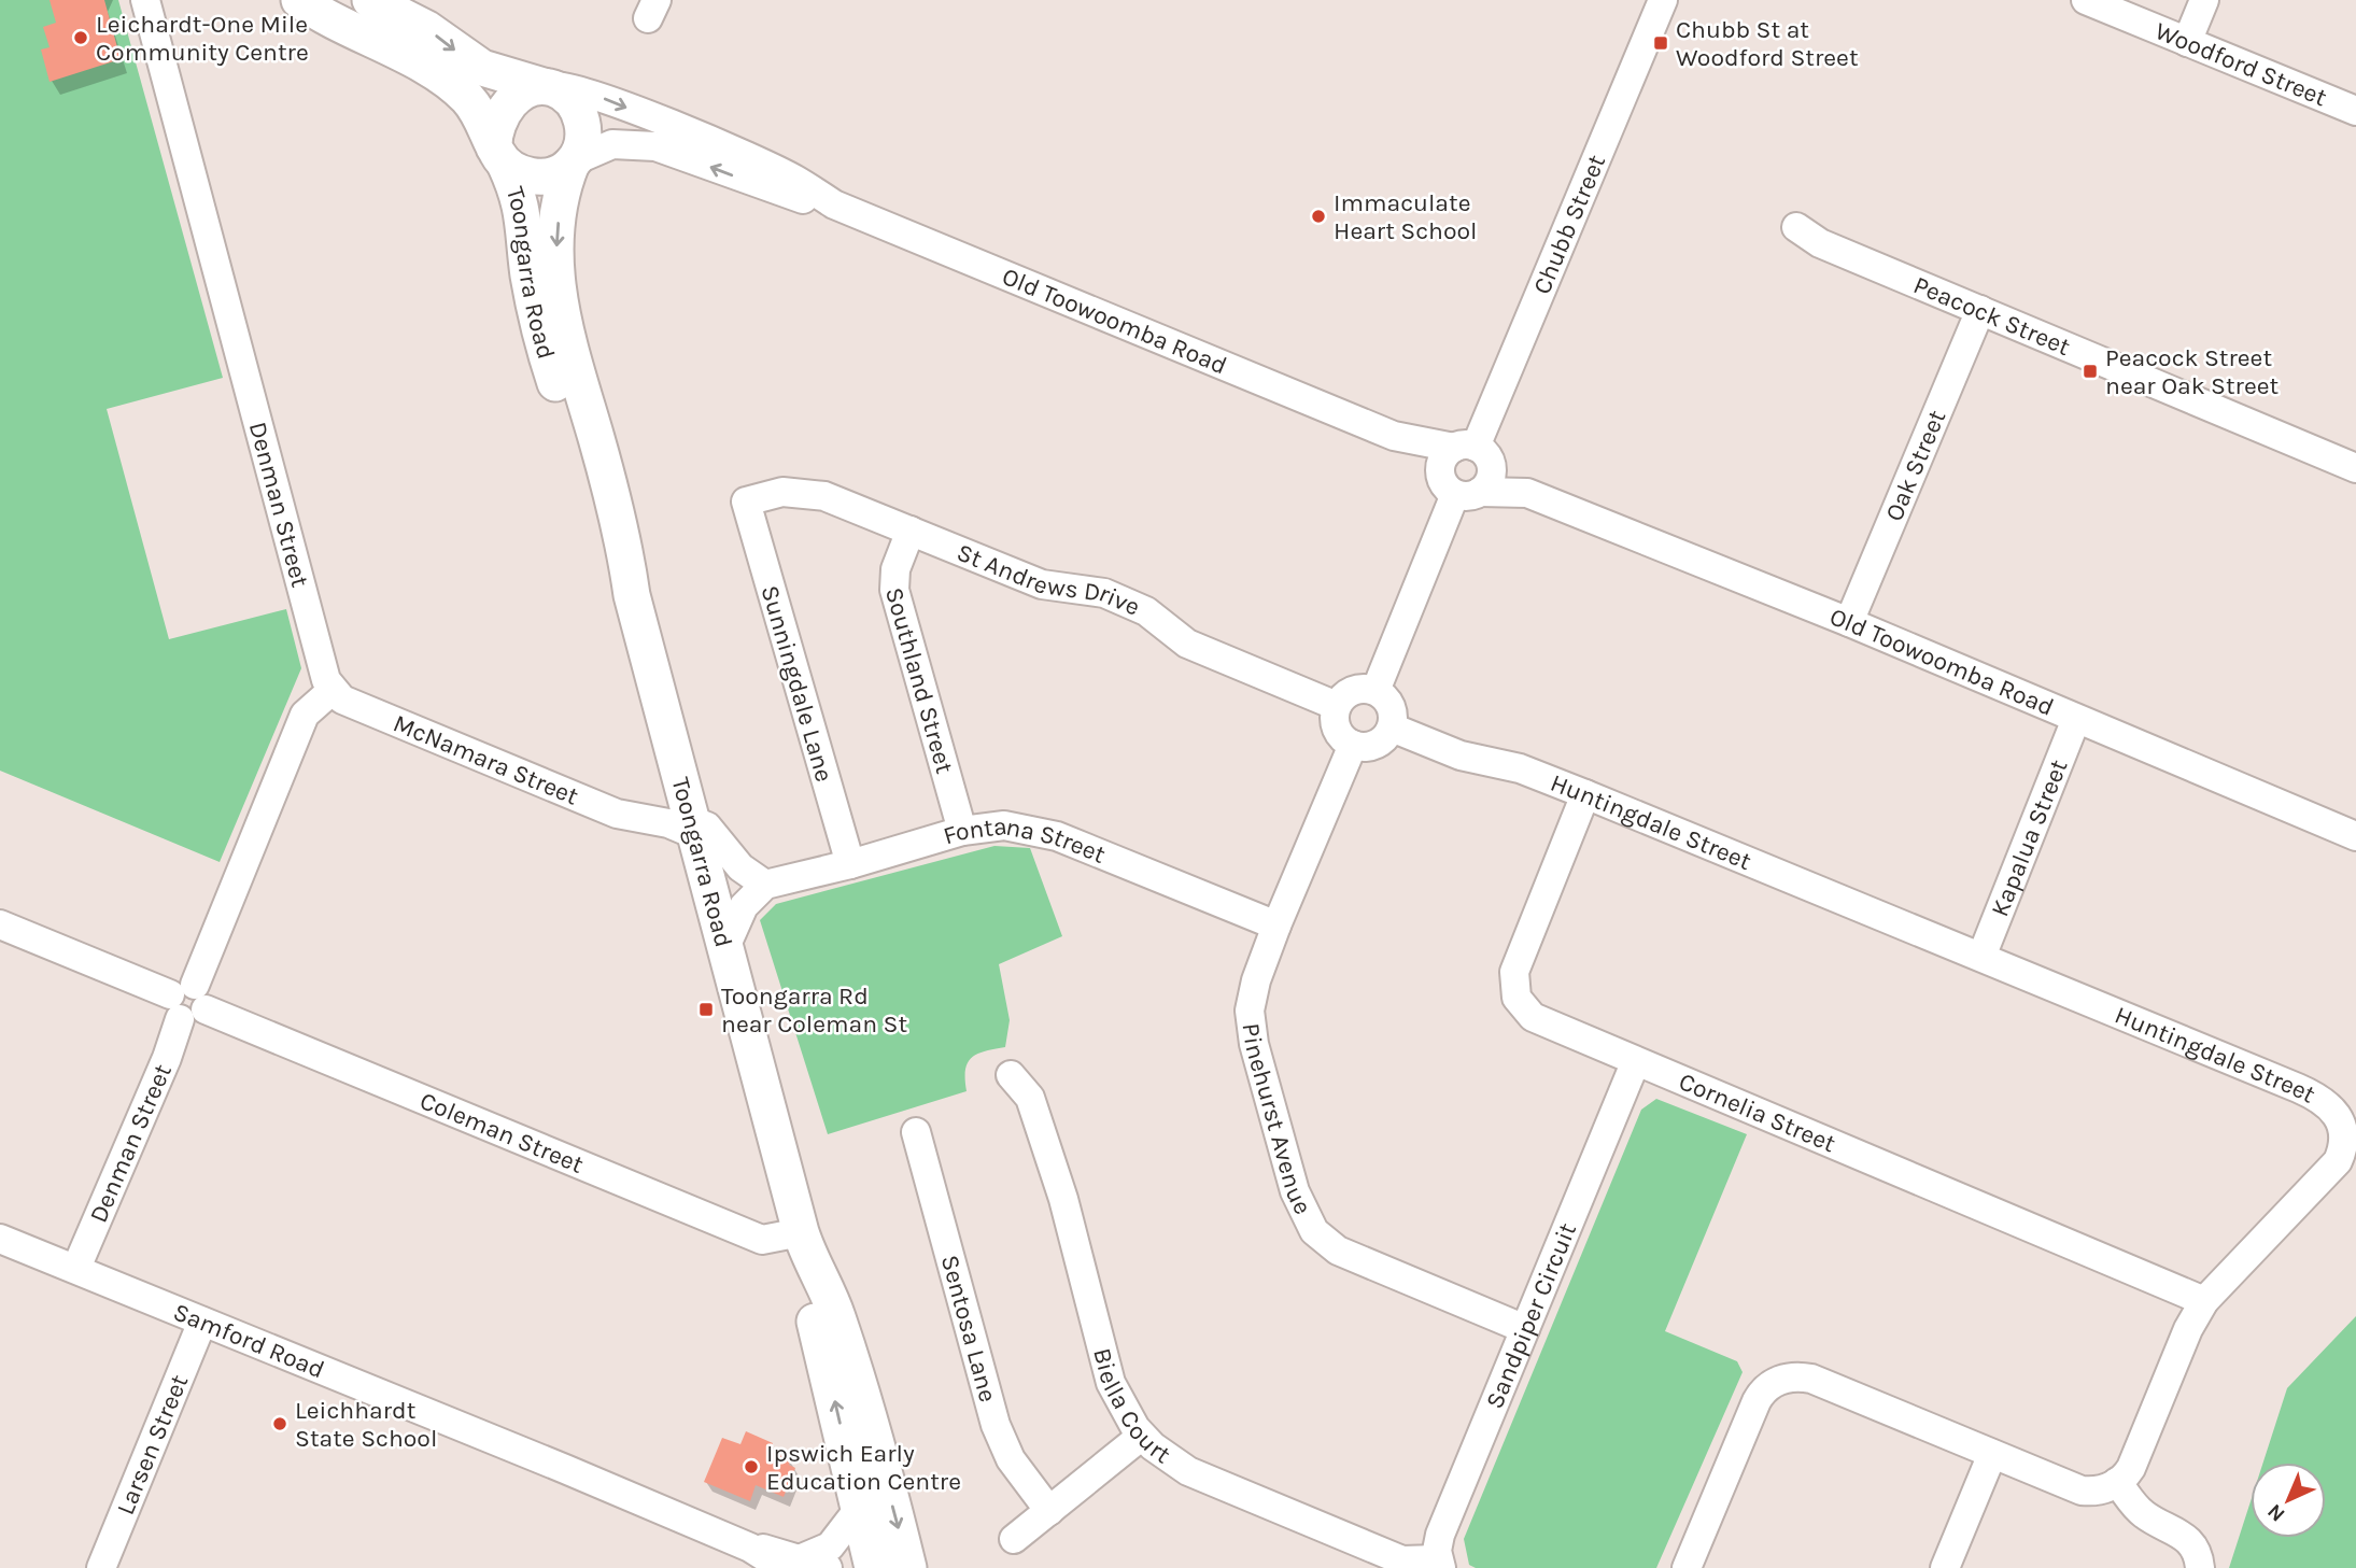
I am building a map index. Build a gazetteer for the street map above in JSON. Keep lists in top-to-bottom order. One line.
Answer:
{"streets":{"main road":["Toongarra Road","Old Toowoomba Road"],"street":["Woodford Street","Chubb Street","Peacock Street","Oak Street","Denman Street","St Andrews Drive","Southland Street","Sunningdale Lane","McNamara Street","Huntingdale Street","Kapalua Street","Fontana Street","Cornelia Street","Pinehurst Avenue","Coleman Street","Sandpiper Circuit","Sentosa Lane","Samford Road","Biella Court","Larsen Street"]},"crossings":[["Chubb Street","Old Toowoomba Road"],["Toongarra Road","Old Toowoomba Road"],["Toongarra Road","McNamara Street"],["Toongarra Road","Coleman Street"],["Peacock Street","Oak Street"],["Old Toowoomba Road","Oak Street"],["Old Toowoomba Road","Kapalua Street"],["Denman Street","McNamara Street"],["Denman Street","Coleman Street"],["Denman Street","Samford Road"],["St Andrews Drive","Southland Street"],["St Andrews Drive","Sunningdale Lane"],["St Andrews Drive","Huntingdale Street"],["St Andrews Drive","Pinehurst Avenue"],["Southland Street","Fontana Street"],["Sunningdale Lane","Fontana Street"],["Huntingdale Street","Kapalua Street"],["Huntingdale Street","Cornelia Street"],["Huntingdale Street","Pinehurst Avenue"],["Fontana Street","Pinehurst Avenue"],["Cornelia Street","Sandpiper Circuit"],["Pinehurst Avenue","Sandpiper Circuit"],["Sandpiper Circuit","Biella Court"],["Samford Road","Larsen Street"]],"places":{"other":["Leichardt-One Mile Community Centre","Immaculate Heart School","Leichhardt State School","Ipswich Early Education Centre"],"transit":["Chubb St at Woodford Street","Peacock Street near Oak Street","Toongarra Rd near Coleman St"]},"north":"bottom left"}
